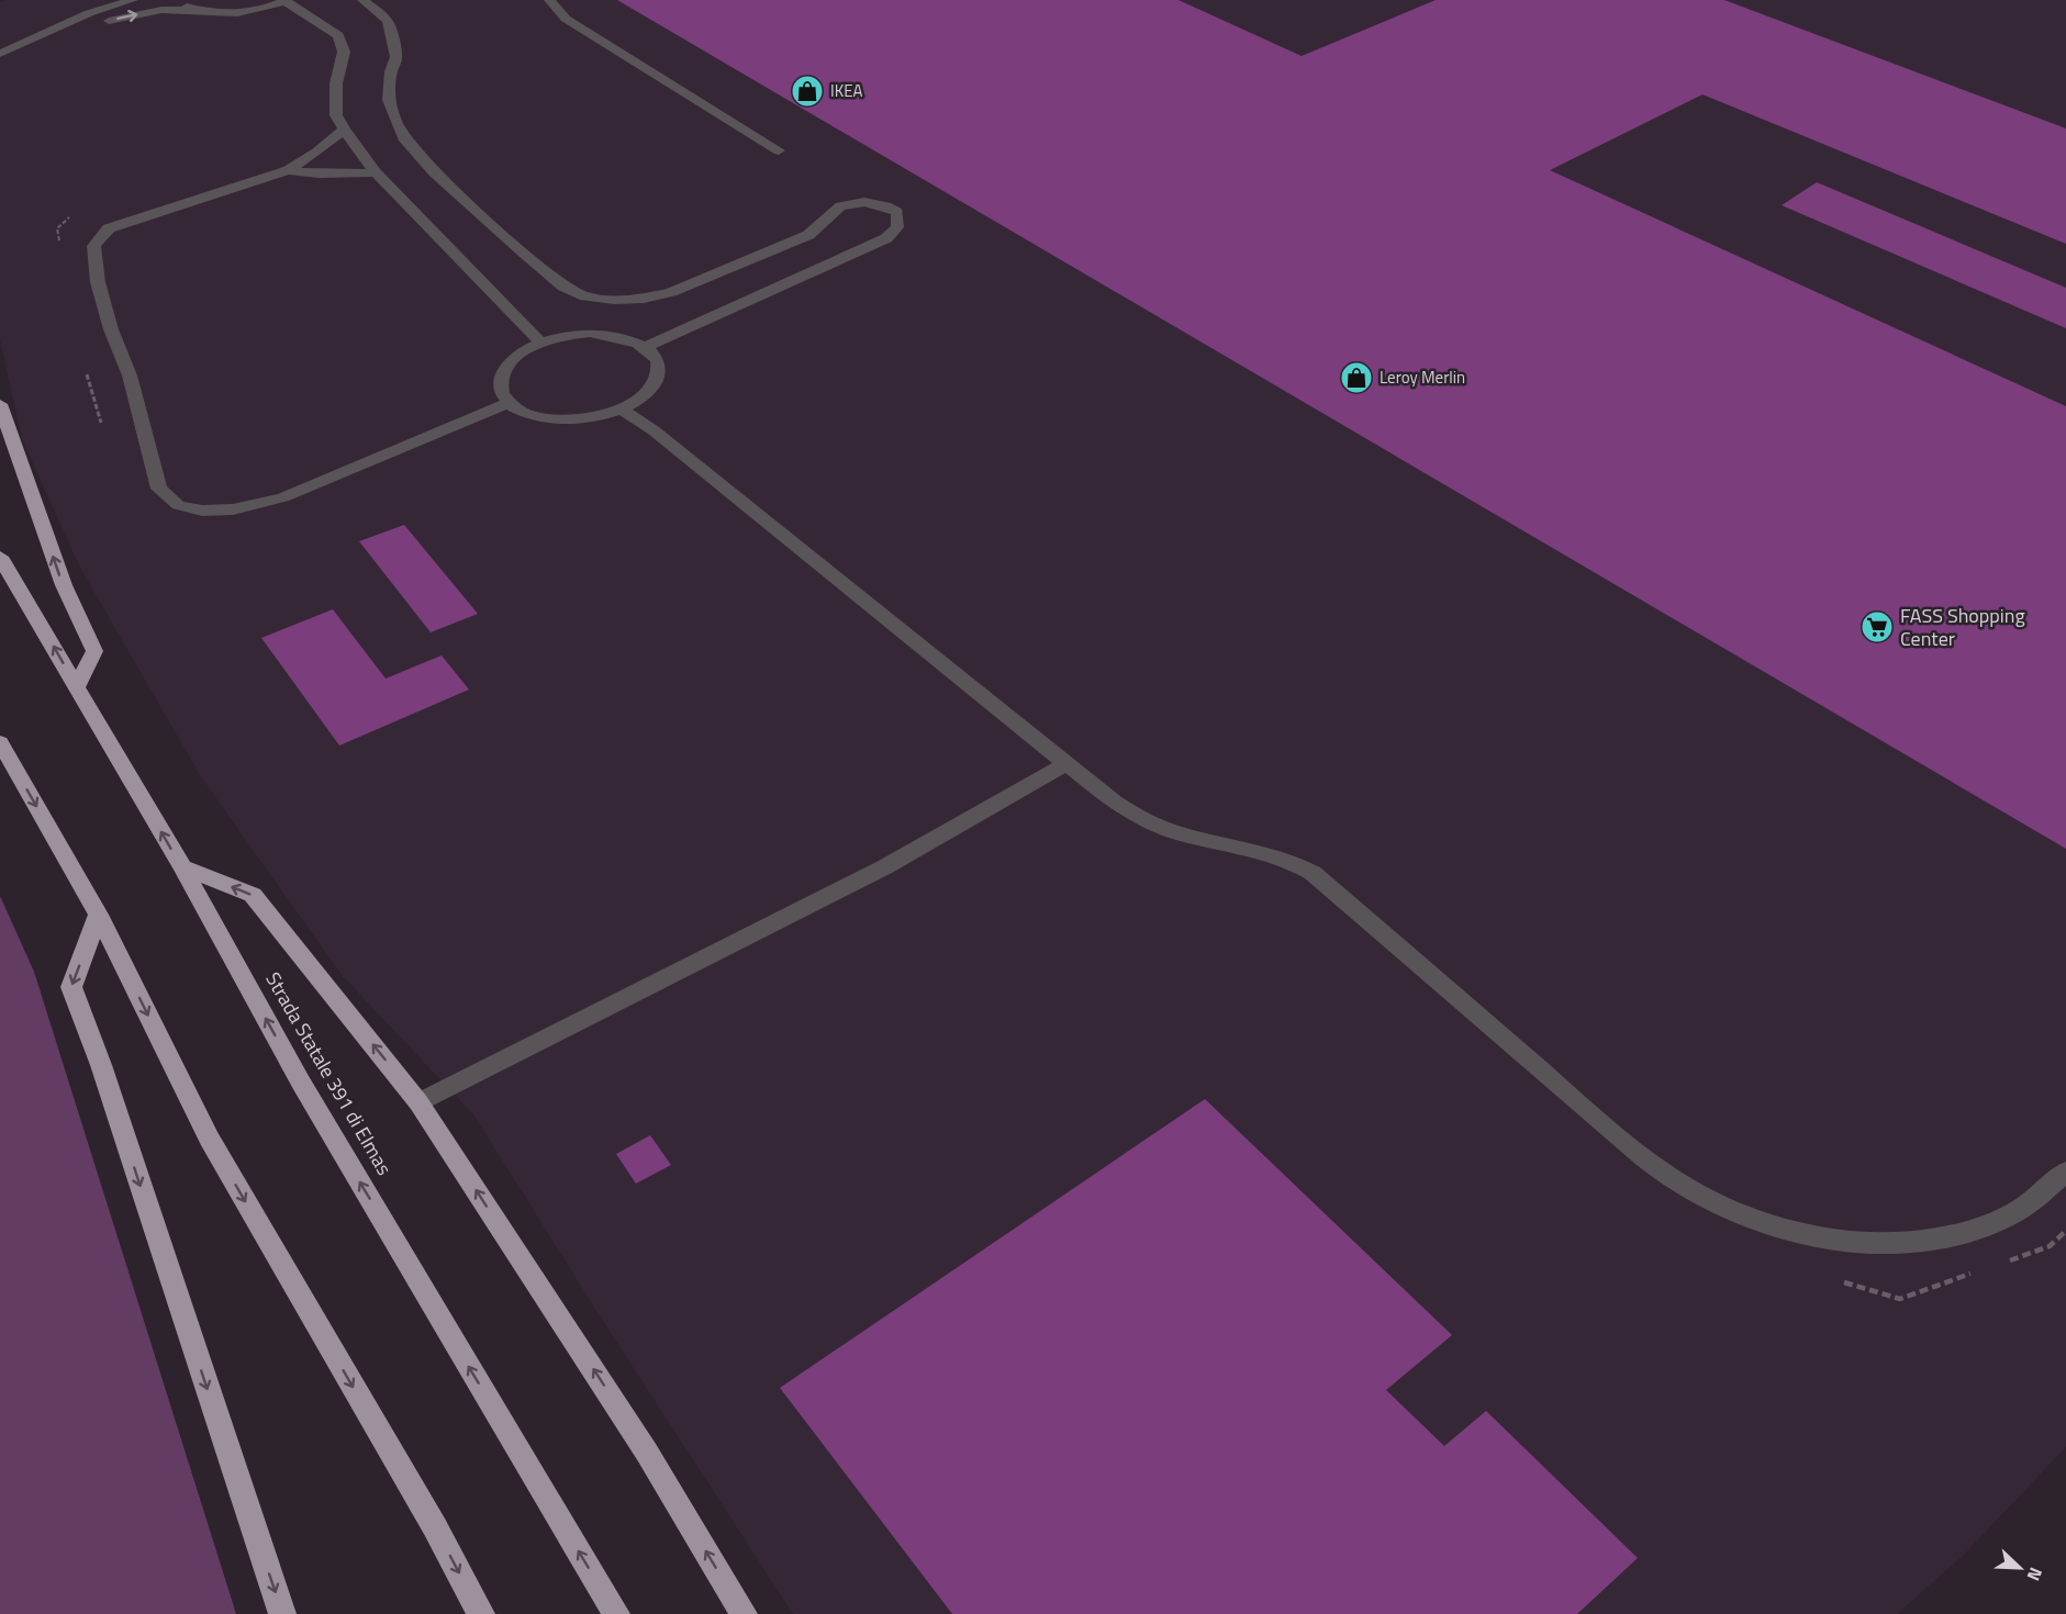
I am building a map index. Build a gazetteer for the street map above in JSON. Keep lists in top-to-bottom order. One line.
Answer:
{"streets":{"highway":["Strada Statale 391 di Elmas"]},"places":{"shop":["IKEA","Leroy Merlin"],"supermarket":["FASS Shopping Center"]},"north":"bottom right"}
